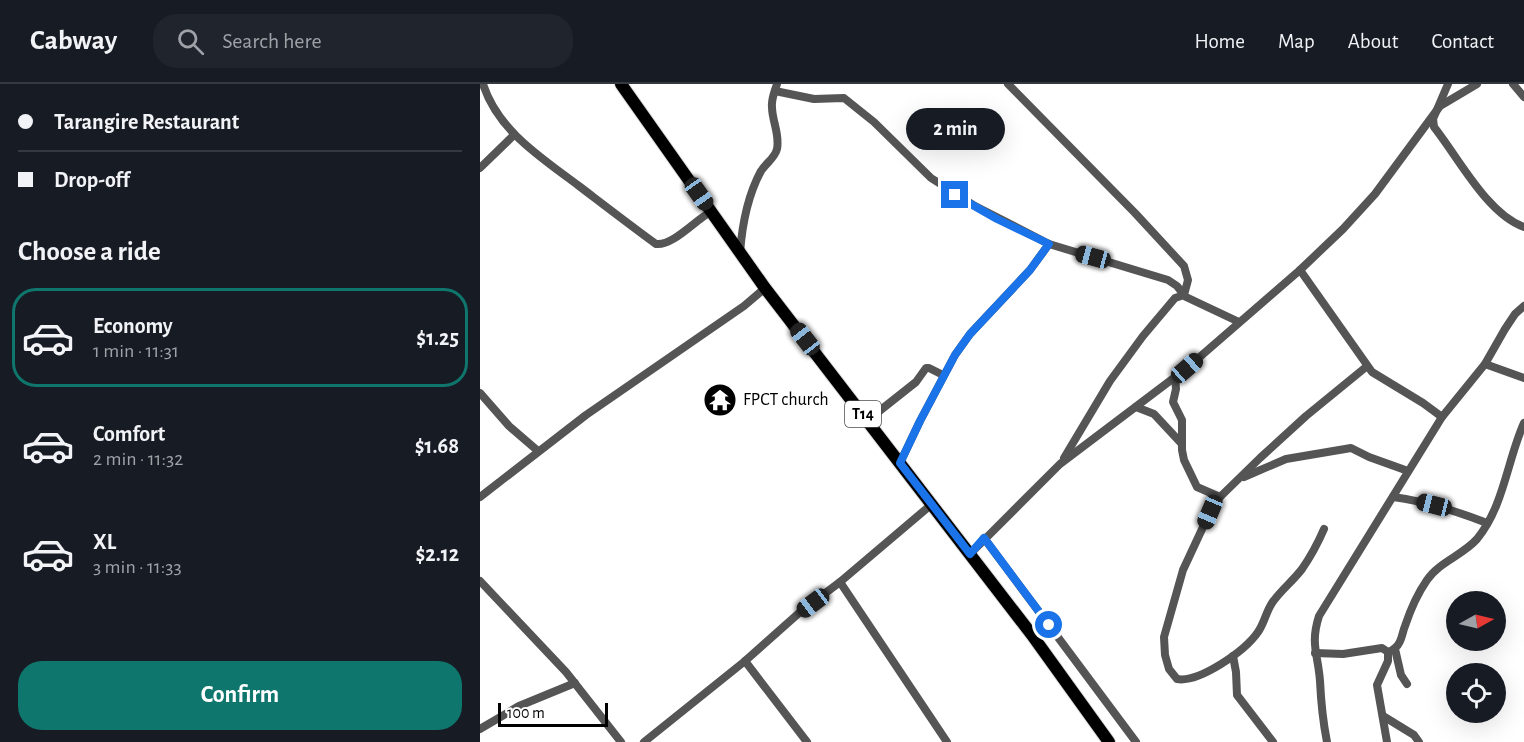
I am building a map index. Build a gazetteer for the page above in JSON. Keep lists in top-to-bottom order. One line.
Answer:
{"streets":{"highway":["T14"]},"places":{"temple":["FPCT church"]},"scale_bar":"100 m","north":"right","page":{"header":"Cabway","search":"Search here","nav":["Home","Map","About","Contact"],"banner":["Tarangire Restaurant","Drop-off"],"bubble":"2 min","heading":"Choose a ride","list":[{"name":"Economy","note":"1 min · 11:31","value":"$1.25"},{"name":"Comfort","note":"2 min · 11:32","value":"$1.68"},{"name":"XL","note":"3 min · 11:33","value":"$2.12"}],"buttons":"Confirm","scale":"100 m"}}
